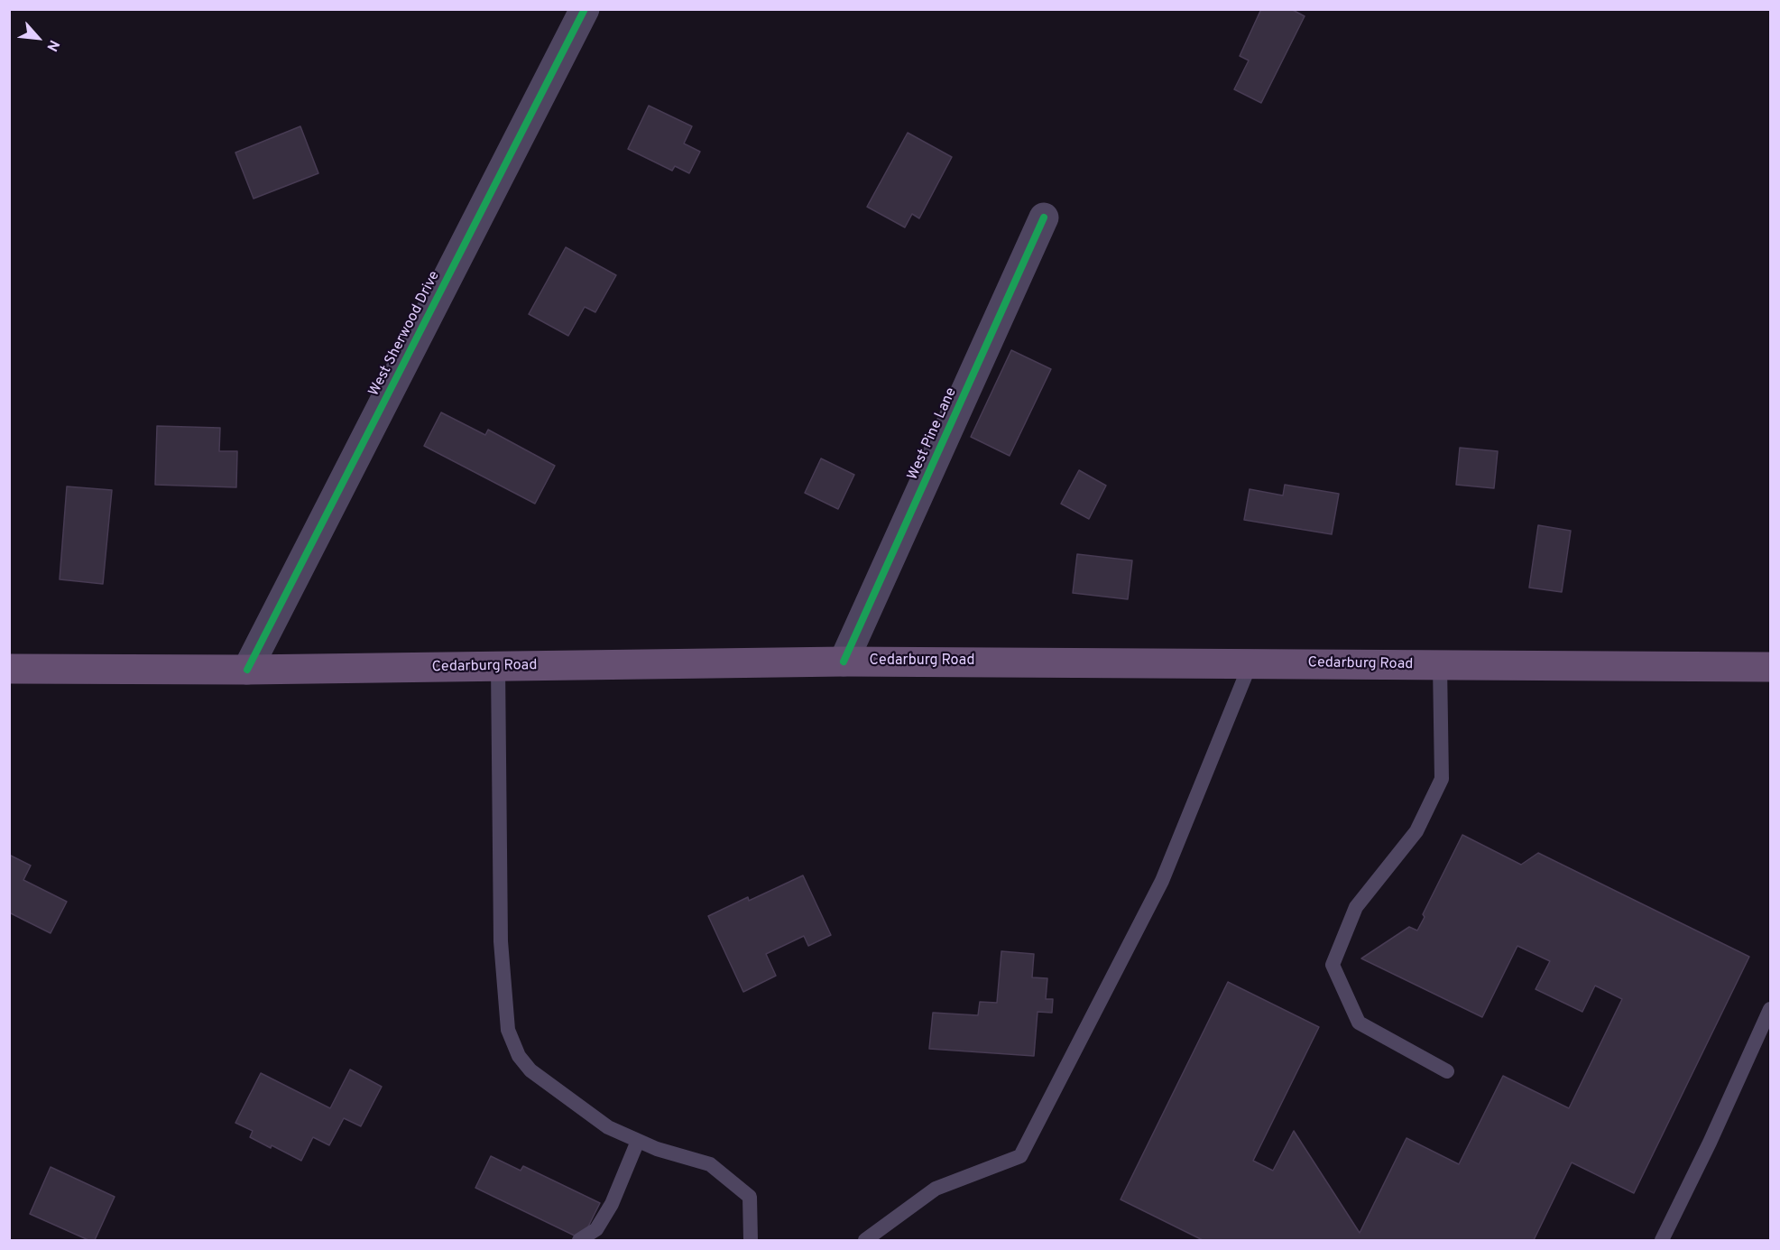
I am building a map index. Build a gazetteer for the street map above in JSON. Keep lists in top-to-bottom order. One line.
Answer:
{"streets":{"main road":["Cedarburg Road"],"street":["West Sherwood Drive","West Pine Lane"]},"crossings":[["West Sherwood Drive","Cedarburg Road"],["West Pine Lane","Cedarburg Road"]],"north":"bottom right"}
